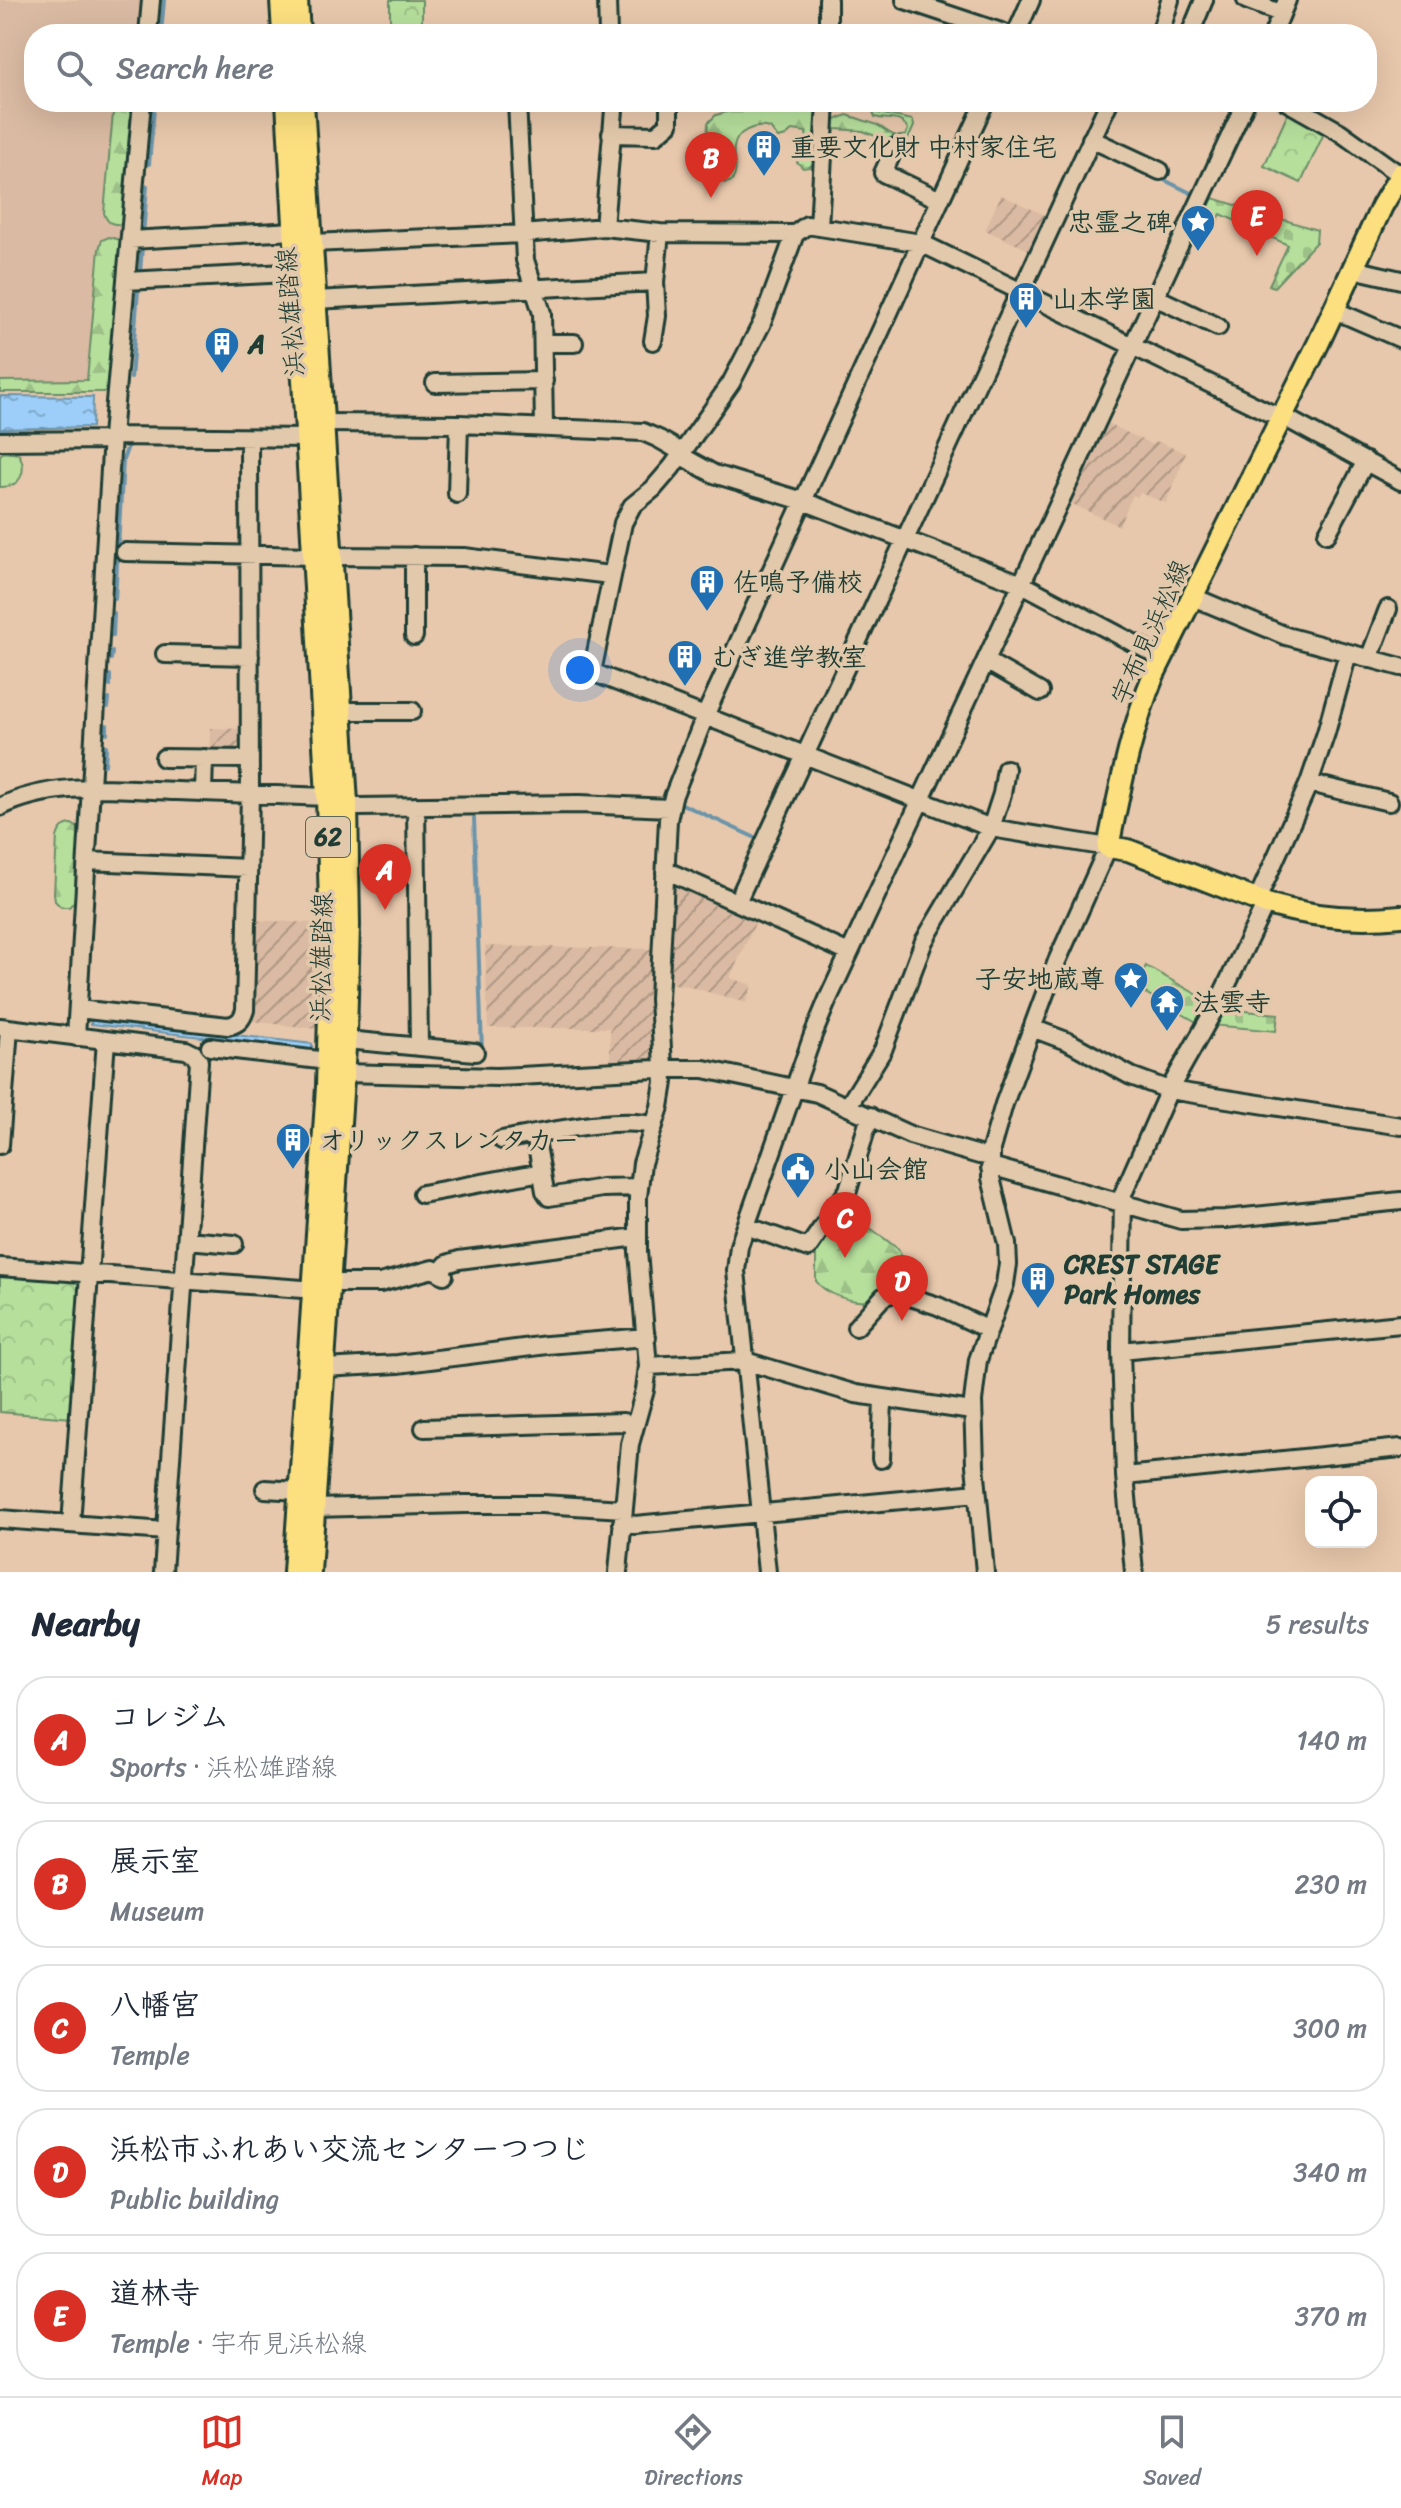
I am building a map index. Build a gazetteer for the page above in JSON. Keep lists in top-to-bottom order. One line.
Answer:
{"streets":{"main road":["浜松雄踏線","宇布見浜松線","62"]},"places":{"building":["重要文化財 中村家住宅","山本学園","A","佐鳴予備校","むぎ進学教室","オリックスレンタカー","CREST STAGE Park Homes"],"place":["忠霊之碑","子安地蔵尊"],"temple":["法雲寺"],"public building":["小山会館"]},"page":{"search":"Search here","pins":["B","E","A","C","D"],"heading":["Nearby","5 results"],"list":[{"mark":"A","name":"コレジム","note":"Sports · 浜松雄踏線","value":"140 m"},{"mark":"B","name":"展示室","note":"Museum","value":"230 m"},{"mark":"C","name":"八幡宮","note":"Temple","value":"300 m"},{"mark":"D","name":"浜松市ふれあい交流センターつつじ","note":"Public building","value":"340 m"},{"mark":"E","name":"道林寺","note":"Temple · 宇布見浜松線","value":"370 m"}],"nav":["Map","Directions","Saved"]}}
